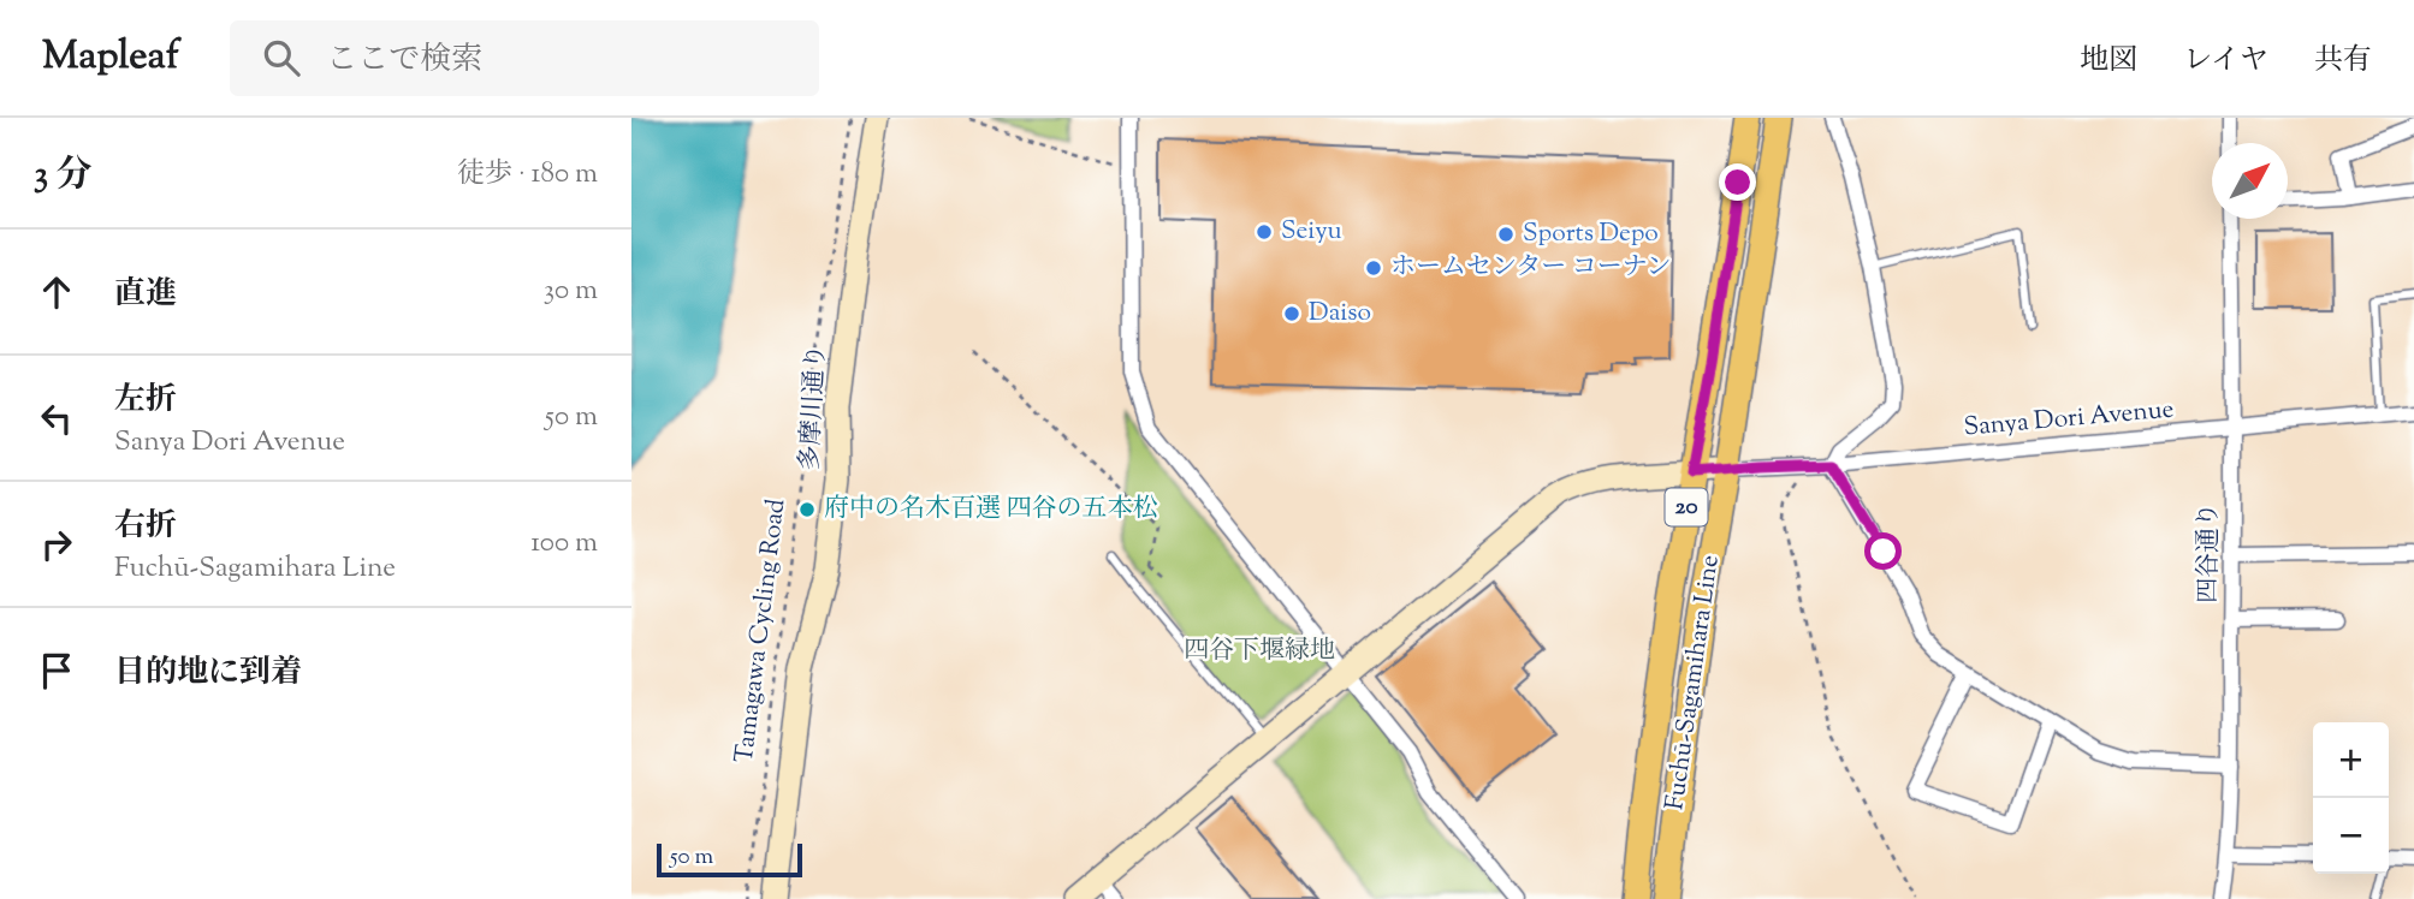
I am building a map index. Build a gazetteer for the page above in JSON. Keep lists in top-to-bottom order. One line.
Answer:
{"streets":{"main road":["20","Fuchū-Sagamihara Line"],"street":["多摩川通り","Sanya Dori Avenue","四谷通り"],"path":["Tamagawa Cycling Road"]},"crossings":[["Sanya Dori Avenue","四谷通り"],["Sanya Dori Avenue","Fuchū-Sagamihara Line"]],"parks":["四谷下堰緑地"],"places":["Seiyu","Sports Depo","ホームセンター コーナン","Daiso","府中の名木百選 四谷の五本松"],"scale_bar":"50 m","north":"top right","page":{"header":"Mapleaf","search":"ここで検索","nav":["地図","レイヤ","共有"],"heading":["3 分","徒歩 · 180 m"],"list":[["直進","30 m"],["左折","Sanya Dori Avenue","50 m"],["右折","Fuchū-Sagamihara Line","100 m"],"目的地に到着"],"map_buttons":["+","−"],"scale":"50 m"}}
